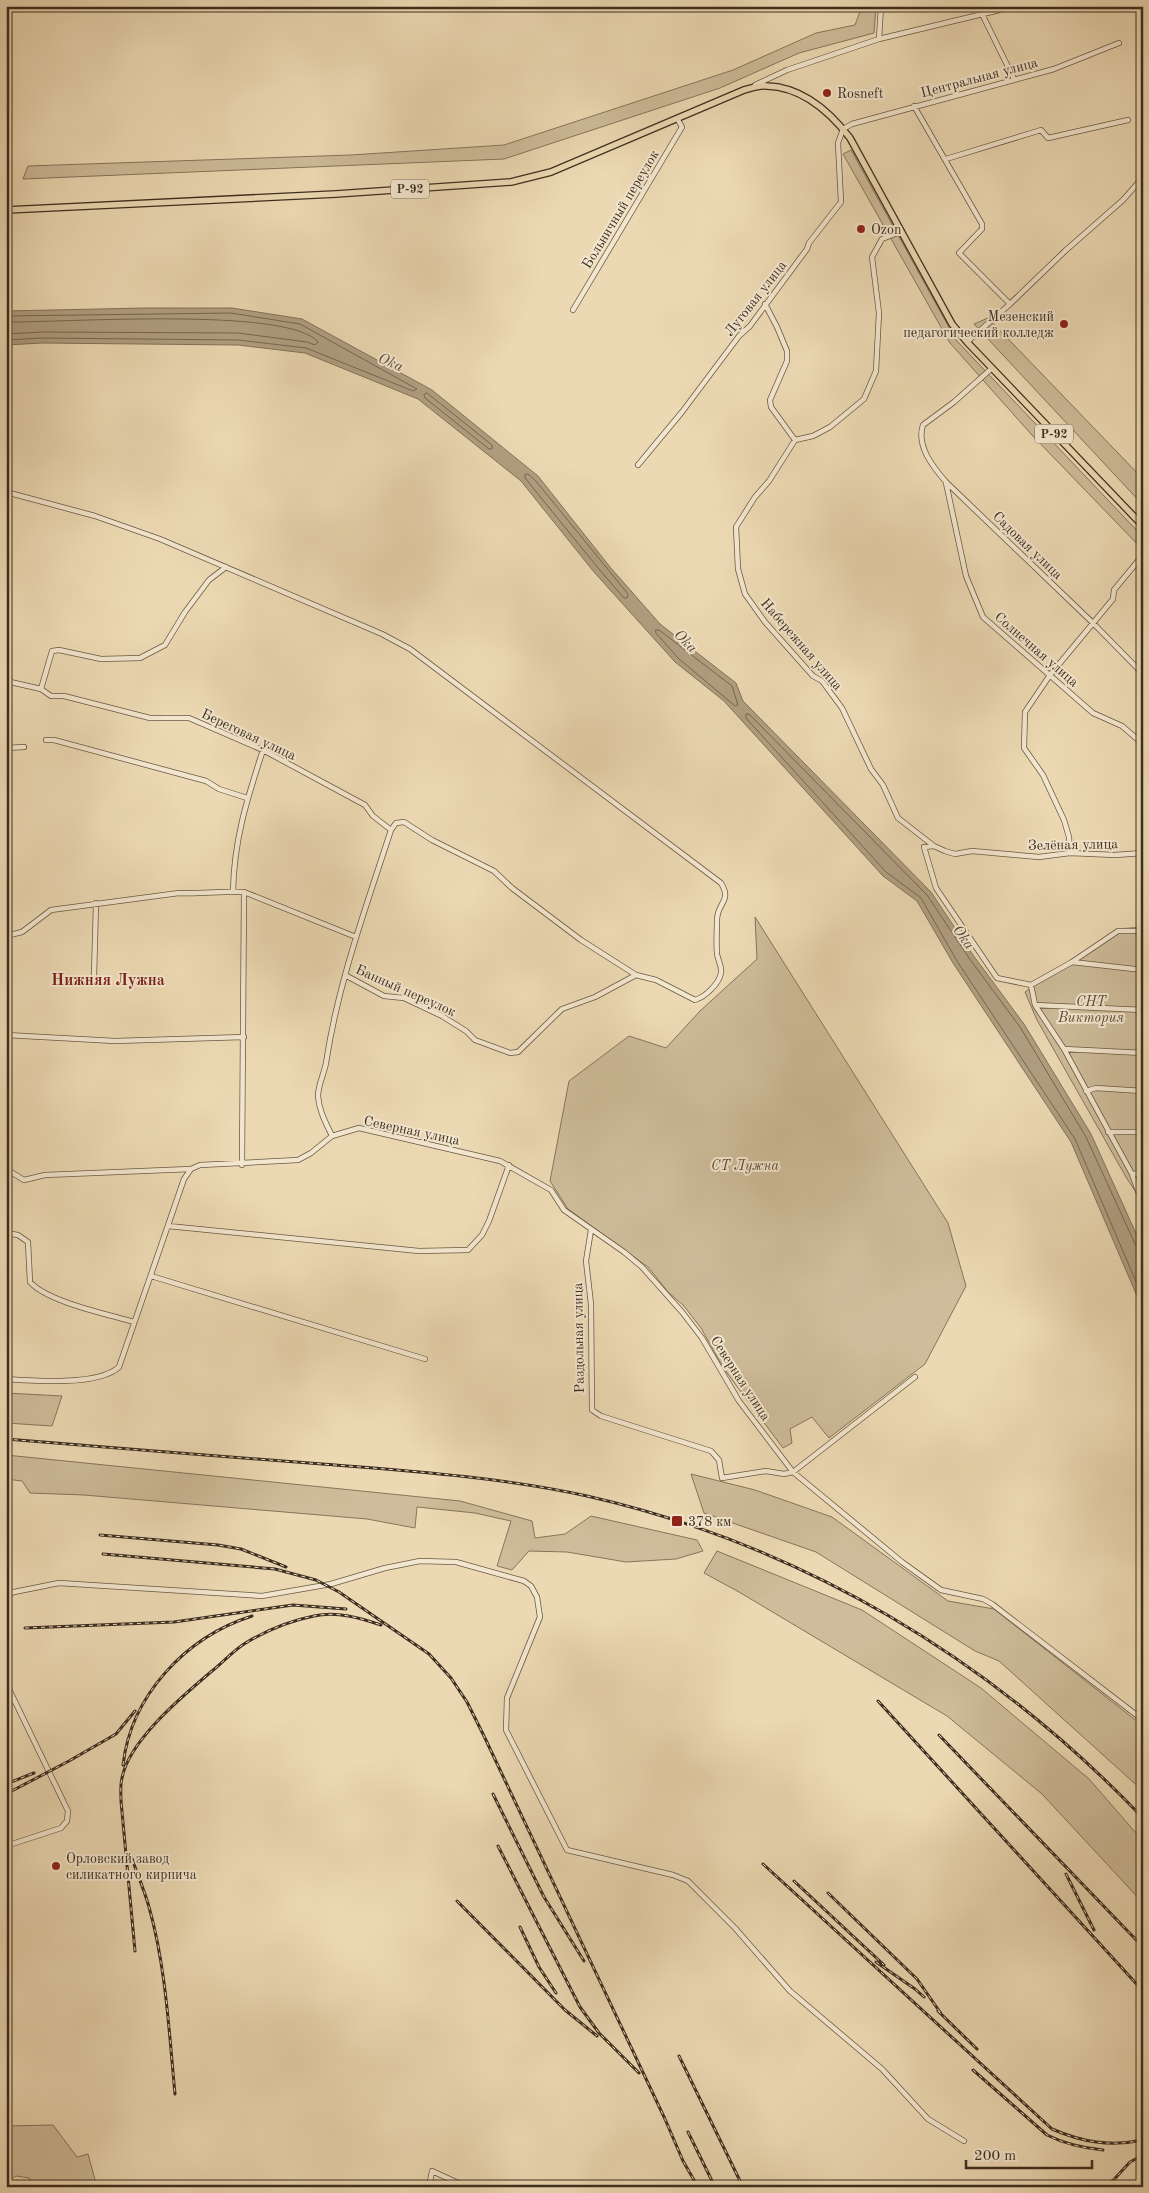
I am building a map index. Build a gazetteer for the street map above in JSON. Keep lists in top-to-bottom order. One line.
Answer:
{"streets":{"main road":["Р-92"],"street":["Центральная улица","Больничный переулок","Луговая улица","Садовая улица","Набережная улица","Солнечная улица","Береговая улица","Зелёная улица","Банный переулок","Северная улица","Раздольная улица"]},"crossings":[["Центральная улица","Р-92"],["Центральная улица","Луговая улица"],["Р-92","Больничный переулок"],["Р-92","Луговая улица"],["Р-92","Садовая улица"],["Садовая улица","Солнечная улица"],["Набережная улица","Зелёная улица"],["Северная улица","Раздольная улица"]],"districts":["Нижняя Лужна"],"water":["Oka"],"parks":["СНТ Виктория","СТ Лужна"],"places":{"other":["Rosneft","Ozon","Мезенский педагогический колледж","Орловский завод силикатного кирпича"],"transit":["378 км"]},"scale_bar":"200 m"}
